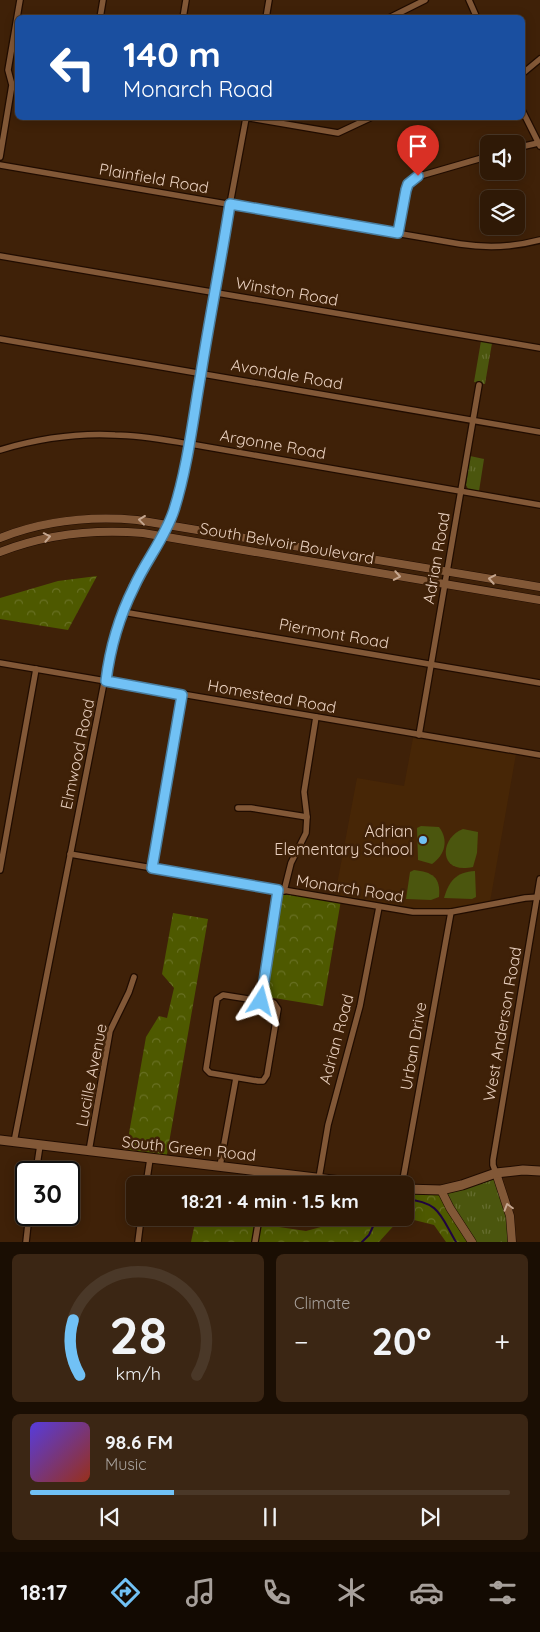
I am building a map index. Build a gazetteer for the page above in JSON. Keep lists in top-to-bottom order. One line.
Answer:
{"streets":{"main road":["South Green Road"],"street":["Plainfield Road","Winston Road","Avondale Road","Argonne Road","South Belvoir Boulevard","Adrian Road","Piermont Road","Homestead Road","Elmwood Road","Monarch Road","West Anderson Road","Urban Drive","Lucille Avenue"]},"crossings":[["Plainfield Road","Elmwood Road"],["Winston Road","Elmwood Road"],["Avondale Road","Adrian Road"],["Avondale Road","Elmwood Road"],["Argonne Road","Adrian Road"],["Argonne Road","Elmwood Road"],["South Belvoir Boulevard","Adrian Road"],["South Belvoir Boulevard","Elmwood Road"],["Adrian Road","Piermont Road"],["Adrian Road","Homestead Road"],["Adrian Road","Monarch Road"],["Piermont Road","Elmwood Road"],["Homestead Road","Elmwood Road"],["Elmwood Road","Monarch Road"],["Elmwood Road","South Green Road"],["Monarch Road","West Anderson Road"],["Monarch Road","Urban Drive"],["Lucille Avenue","South Green Road"]],"places":["Adrian Elementary School"],"page":{"turn":["140 m","Monarch Road"],"limit":"30","trip":"18:21 · 4 min · 1.5 km","tile":"Climate","heat":["−","20°","+"],"song":["98.6 FM","Music"],"tabs":"18:17","gauge":["28","km/h"]}}
